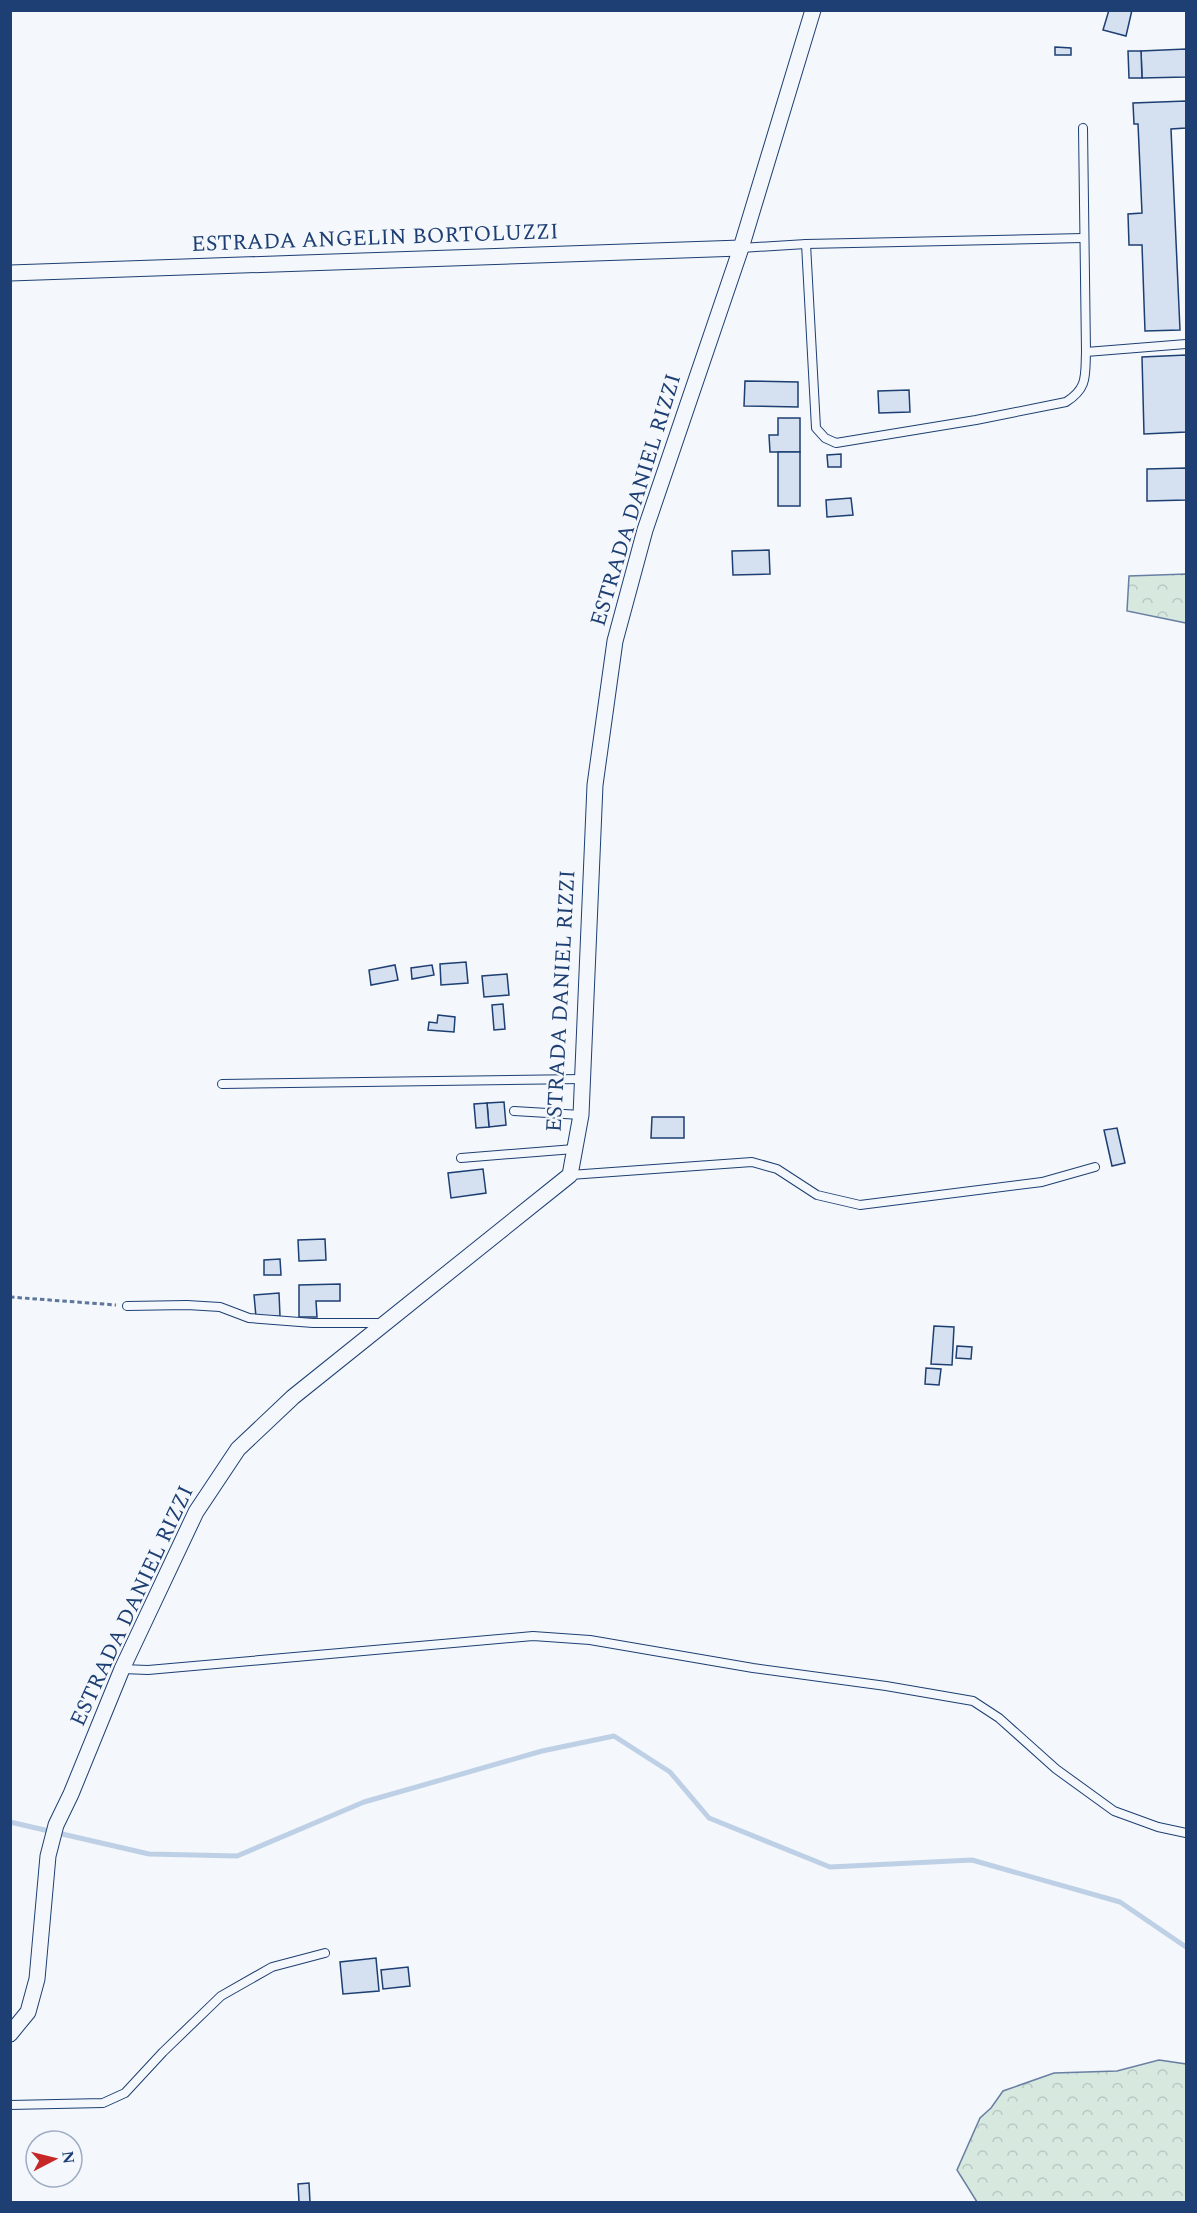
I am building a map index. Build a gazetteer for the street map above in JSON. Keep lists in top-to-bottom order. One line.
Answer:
{"streets":{"street":["ESTRADA ANGELIN BORTOLUZZI","ESTRADA DANIEL RIZZI"]},"crossings":[["ESTRADA ANGELIN BORTOLUZZI","ESTRADA DANIEL RIZZI"]],"north":"right"}
